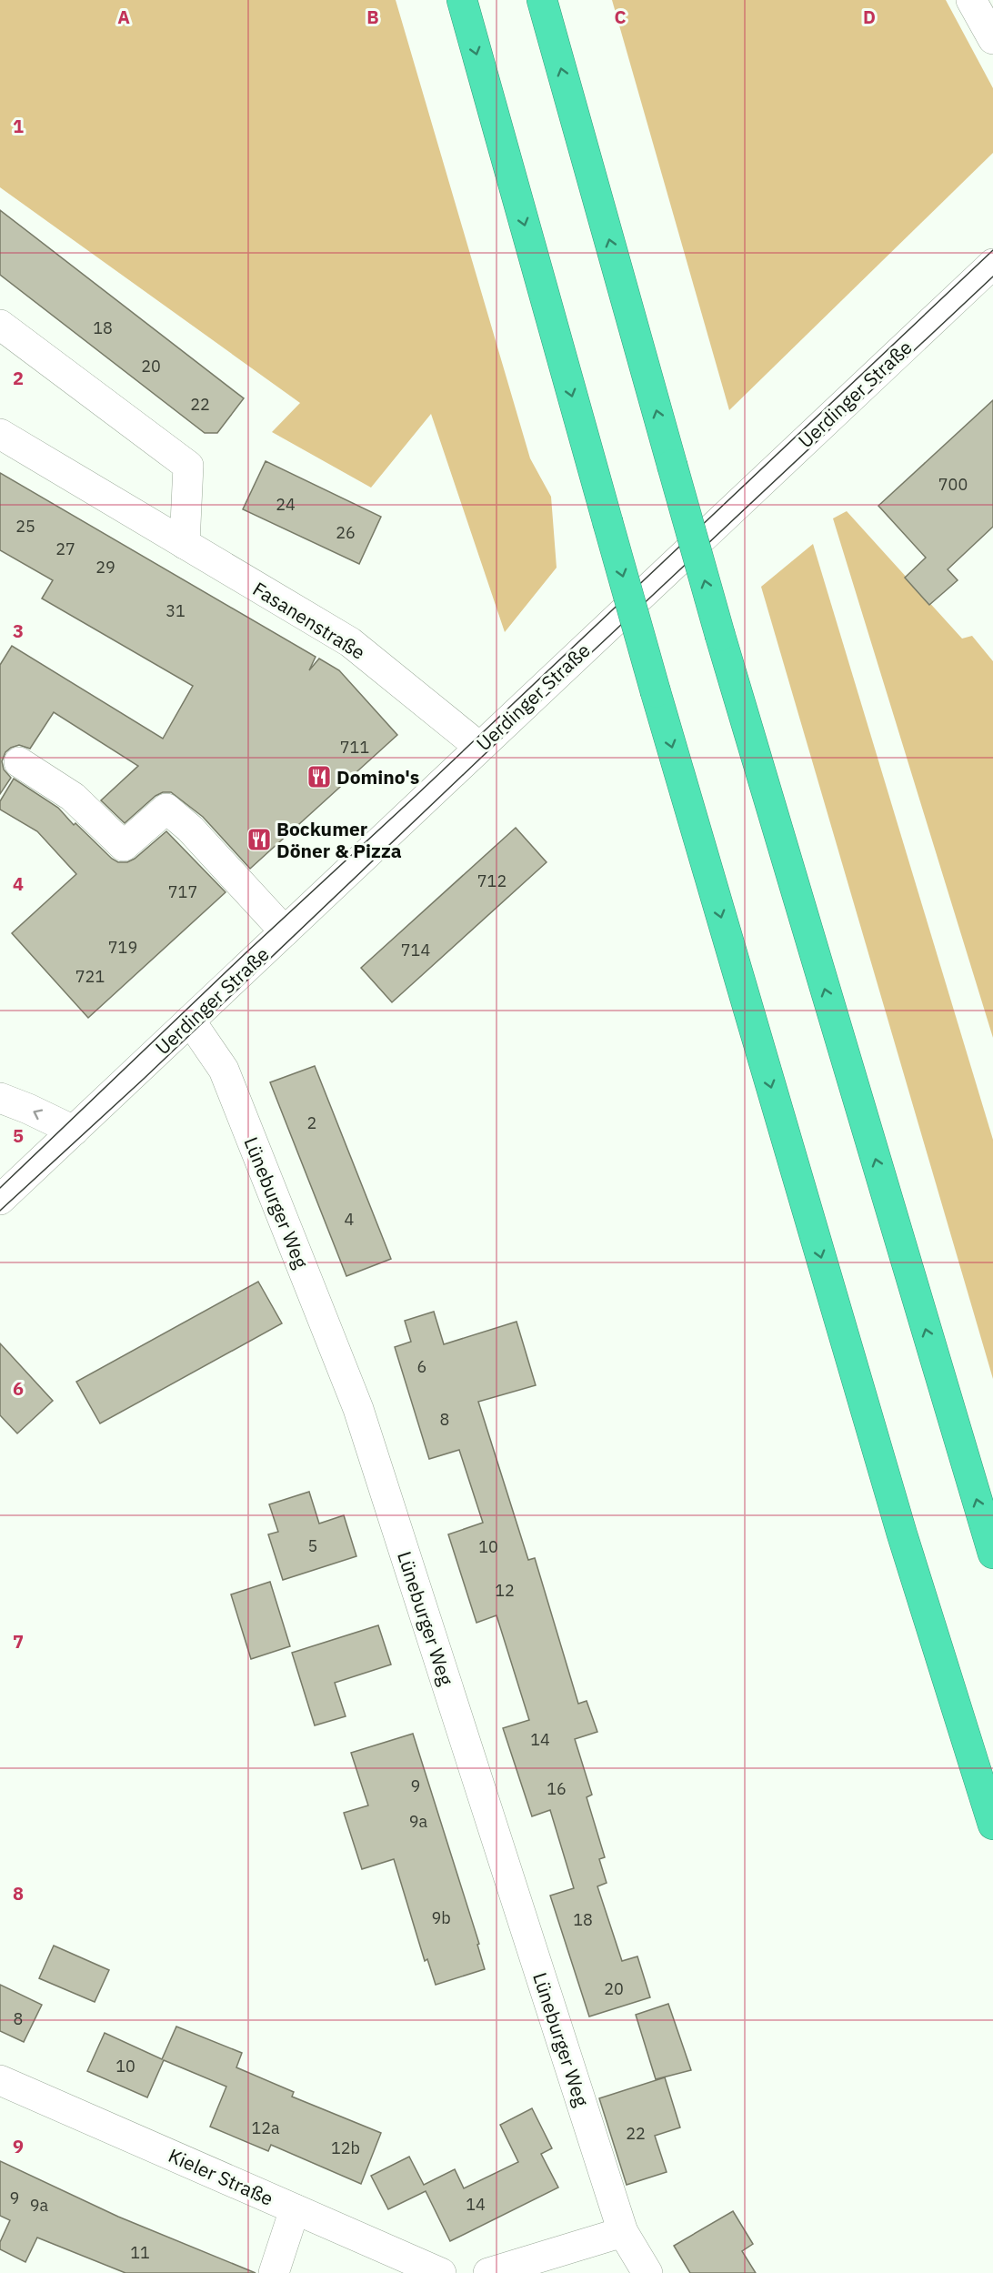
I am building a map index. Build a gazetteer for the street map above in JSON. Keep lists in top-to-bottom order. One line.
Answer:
{"streets":{"street":["Uerdinger Straße","Fasanenstraße","Lüneburger Weg","Kieler Straße"]},"crossings":[["Uerdinger Straße","Fasanenstraße"],["Uerdinger Straße","Lüneburger Weg"]],"places":{"restaurant":["Domino's","Bockumer Döner & Pizza"]},"house_numbers":["18","20","22","700","24","25","26","27","29","31","711","712","717","719","714","721","2","4","6","8","5","10","12","14","9","16","9a","9b","18","20","8","10","12a","22","12b","9","14","9a","11"],"grid":{"columns":["A","B","C","D"],"rows":["1","2","3","4","5","6","7","8","9"]}}
